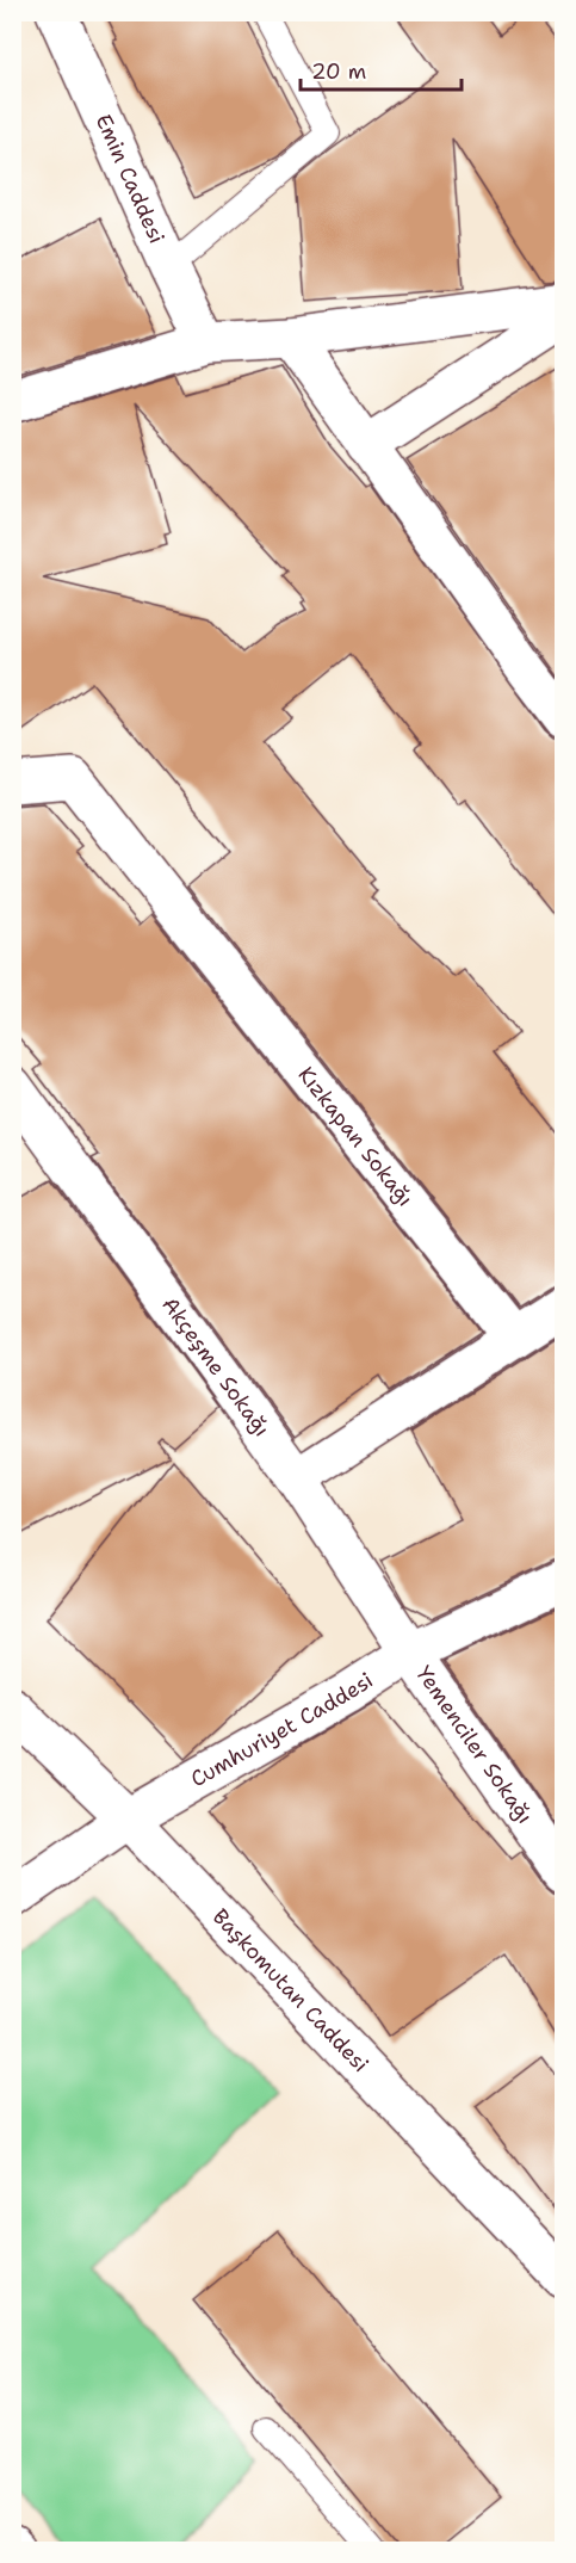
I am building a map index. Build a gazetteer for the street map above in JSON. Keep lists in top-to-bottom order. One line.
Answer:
{"streets":{"street":["Emin Caddesi","Kızkapan Sokağı","Akçeşme Sokağı","Cumhuriyet Caddesi","Yemenciler Sokağı","Başkomutan Caddesi"]},"crossings":[["Akçeşme Sokağı","Cumhuriyet Caddesi"],["Akçeşme Sokağı","Yemenciler Sokağı"],["Cumhuriyet Caddesi","Yemenciler Sokağı"],["Cumhuriyet Caddesi","Başkomutan Caddesi"]],"scale_bar":"20 m"}
